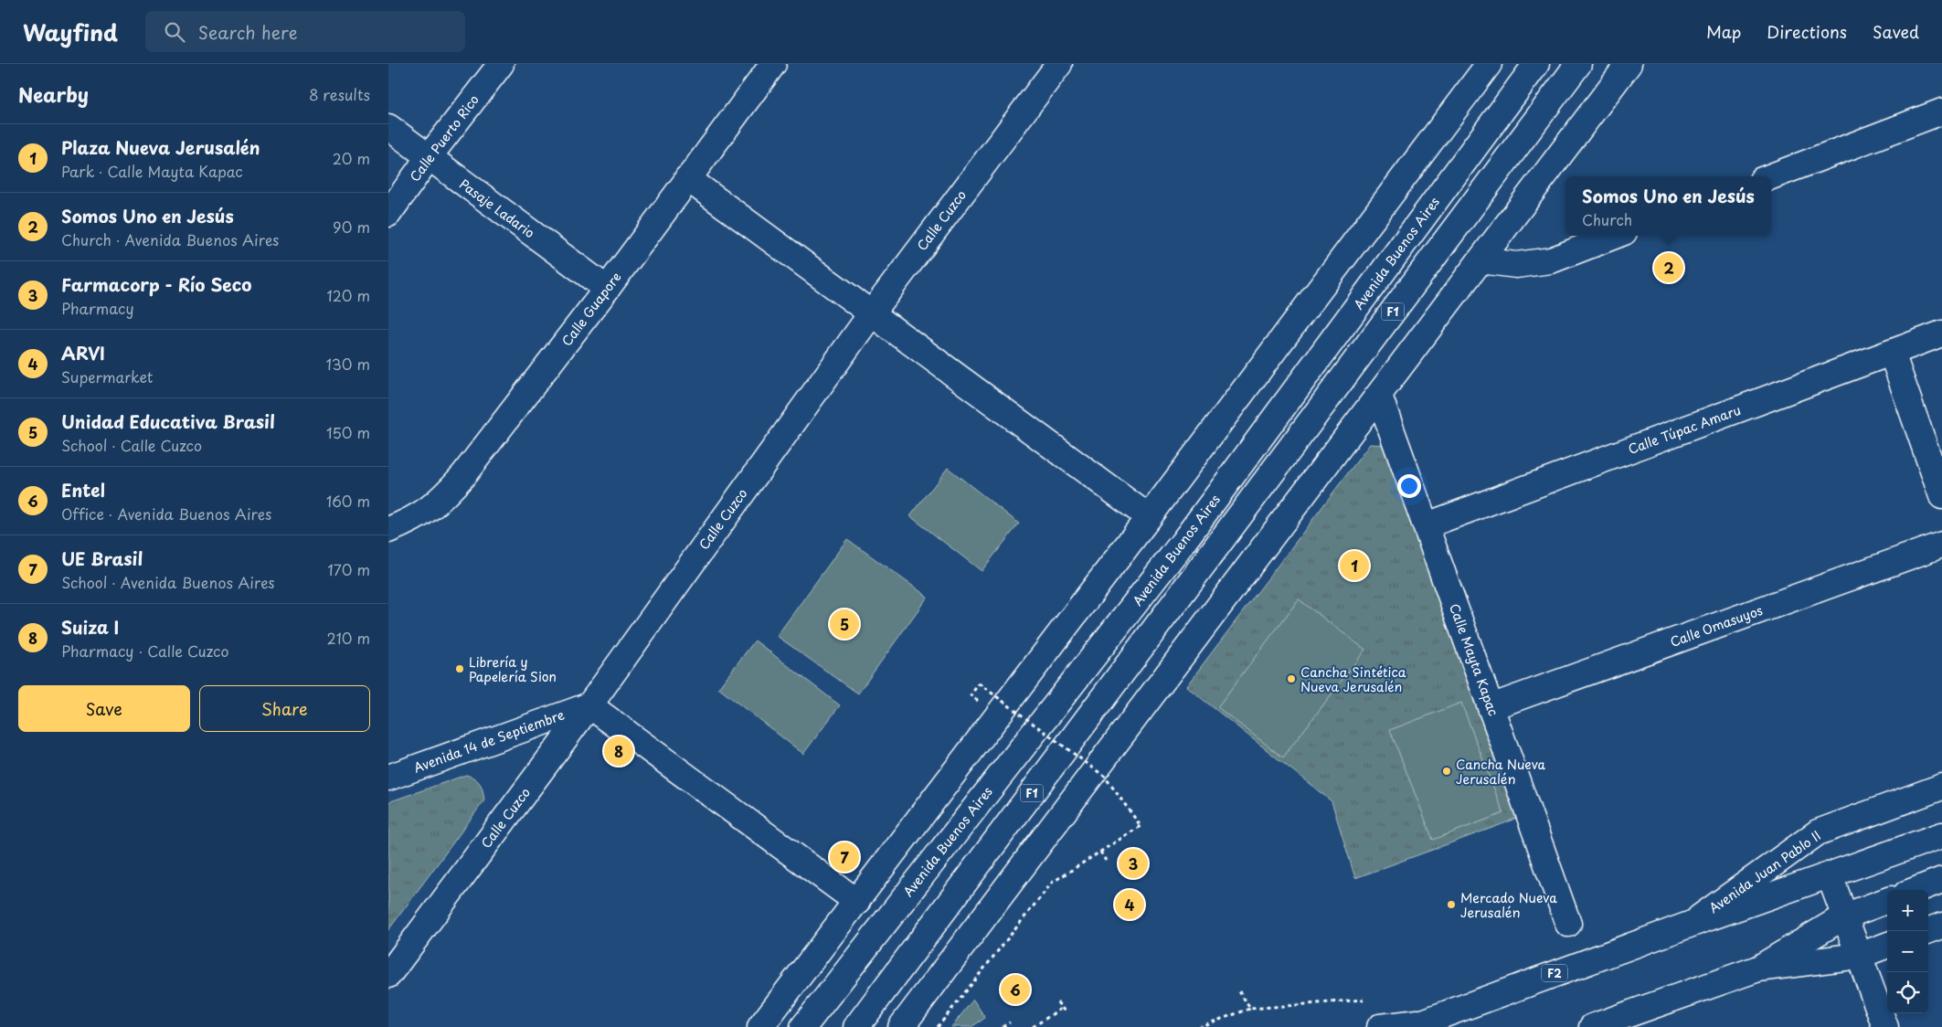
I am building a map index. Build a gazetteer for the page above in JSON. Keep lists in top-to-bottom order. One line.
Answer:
{"streets":{"main road":["Calle Puerto Rico","Pasaje Ladario","Calle Cuzco","Avenida Buenos Aires","Calle Guapore","F1","Calle Túpac Amaru","Calle Omasuyos","Calle Mayta Kapac","Avenida 14 de Septiembre","Avenida Juan Pablo II","F2"]},"crossings":[["Calle Puerto Rico","Pasaje Ladario"],["Pasaje Ladario","Calle Guapore"],["Calle Cuzco","Avenida 14 de Septiembre"],["Calle Túpac Amaru","Calle Mayta Kapac"],["Calle Omasuyos","Calle Mayta Kapac"]],"places":["Librería y Papelería Sion","Cancha Sintética Nueva Jerusalén","Cancha Nueva Jerusalén","Mercado Nueva Jerusalén"],"page":{"header":"Wayfind","search":"Search here","nav":["Map","Directions","Saved"],"heading":["Nearby","8 results"],"list":[{"mark":"1","name":"Plaza Nueva Jerusalén","note":"Park · Calle Mayta Kapac","value":"20 m"},{"mark":"2","name":"Somos Uno en Jesús","note":"Church · Avenida Buenos Aires","value":"90 m"},{"mark":"3","name":"Farmacorp - Río Seco","note":"Pharmacy","value":"120 m"},{"mark":"4","name":"ARVI","note":"Supermarket","value":"130 m"},{"mark":"5","name":"Unidad Educativa Brasil","note":"School · Calle Cuzco","value":"150 m"},{"mark":"6","name":"Entel","note":"Office · Avenida Buenos Aires","value":"160 m"},{"mark":"7","name":"UE Brasil","note":"School · Avenida Buenos Aires","value":"170 m"},{"mark":"8","name":"Suiza I","note":"Pharmacy · Calle Cuzco","value":"210 m"}],"popup":["Somos Uno en Jesús","Church"],"pins":["2","1","5","8","7","3","4","6"],"buttons":["Save","Share"],"map_buttons":["+","−"]}}
